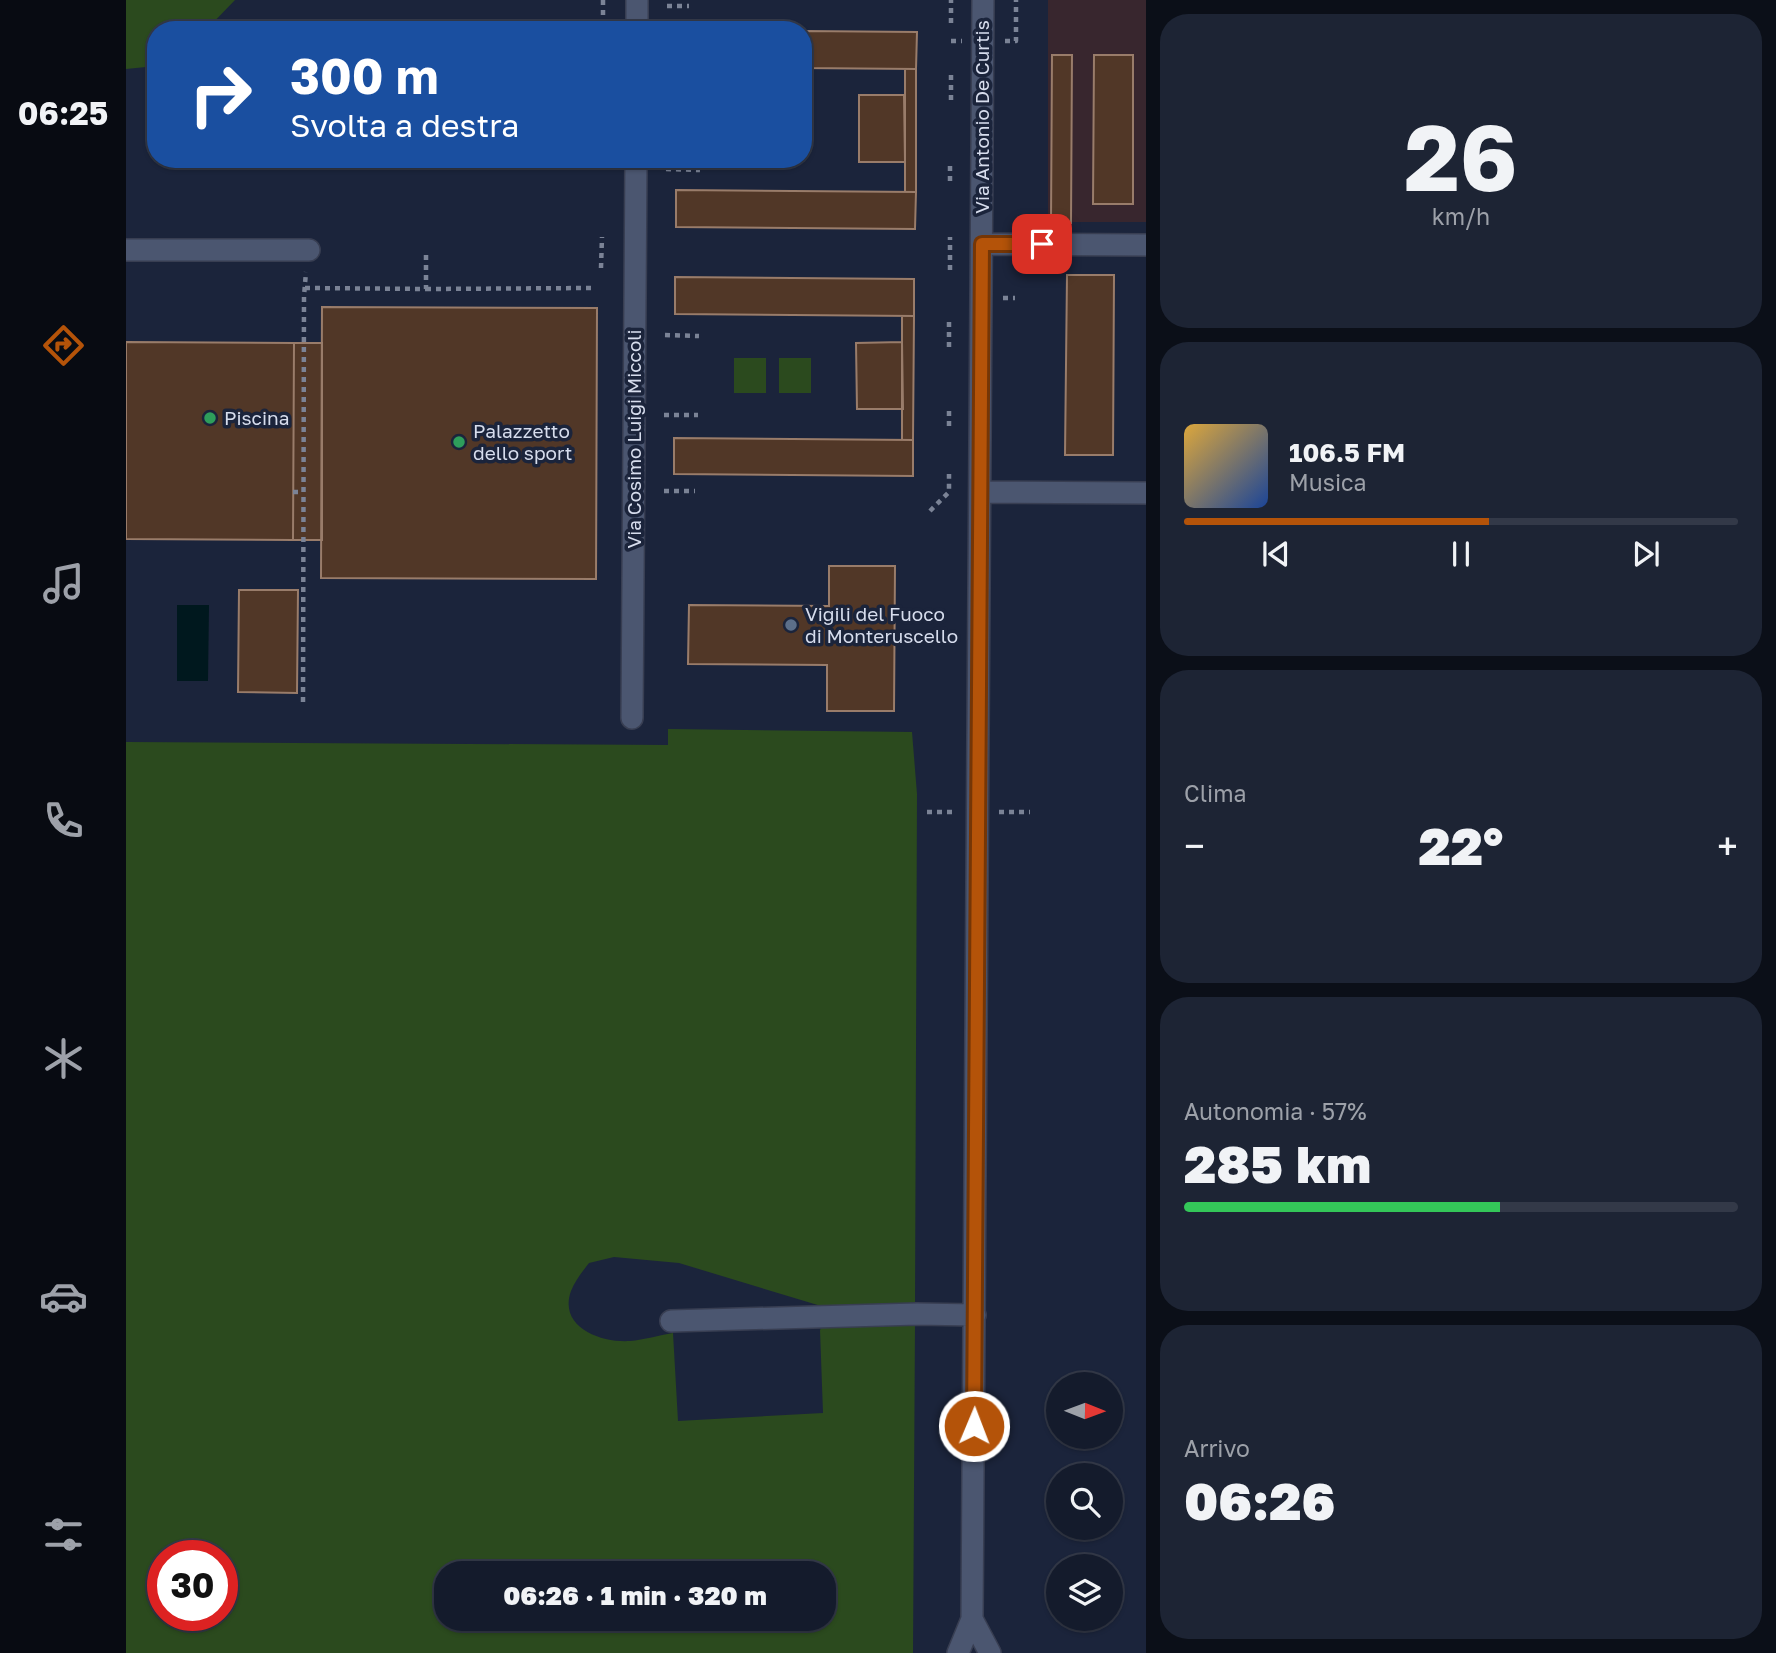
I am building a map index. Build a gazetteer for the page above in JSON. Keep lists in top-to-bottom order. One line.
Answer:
{"streets":{"street":["Via Antonio De Curtis","Via Cosimo Luigi Miccoli"]},"places":["Piscina","Palazzetto dello sport","Vigili del Fuoco di Monteruscello"],"north":"right","page":{"tabs":"06:25","tile":[["26","km/h"],"Clima",["Autonomia · 57%","285 km"],["Arrivo","06:26"]],"turn":["300 m","Svolta a destra"],"song":["106.5 FM","Musica"],"heat":["−","22°","+"],"limit":"30","trip":"06:26 · 1 min · 320 m"}}
